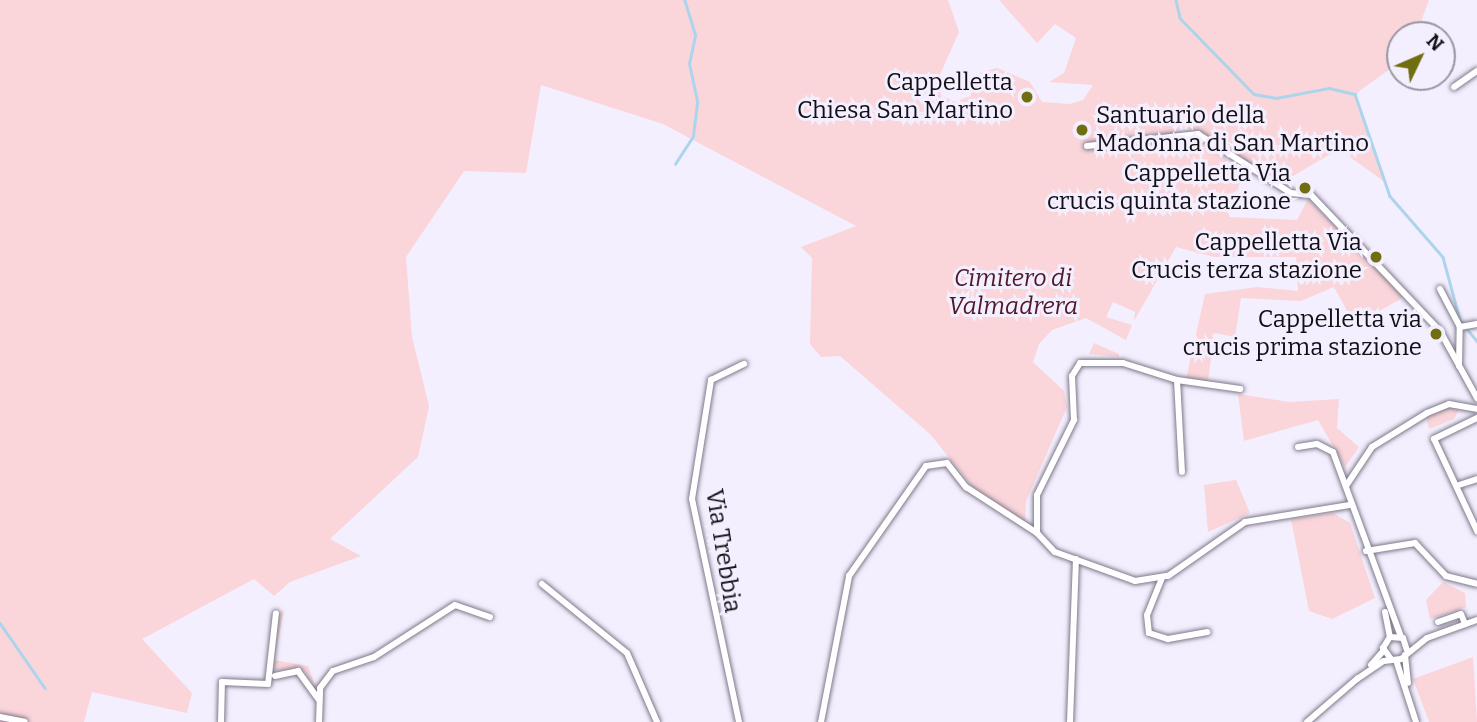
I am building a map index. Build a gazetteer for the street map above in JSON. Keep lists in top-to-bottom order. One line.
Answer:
{"streets":{"street":["Via Trebbia"]},"parks":["Cimitero di Valmadrera"],"places":["Cappelletta Chiesa San Martino","Santuario della Madonna di San Martino","Cappelletta Via crucis quinta stazione","Cappelletta Via Crucis terza stazione","Cappelletta via crucis prima stazione"],"north":"top right"}
